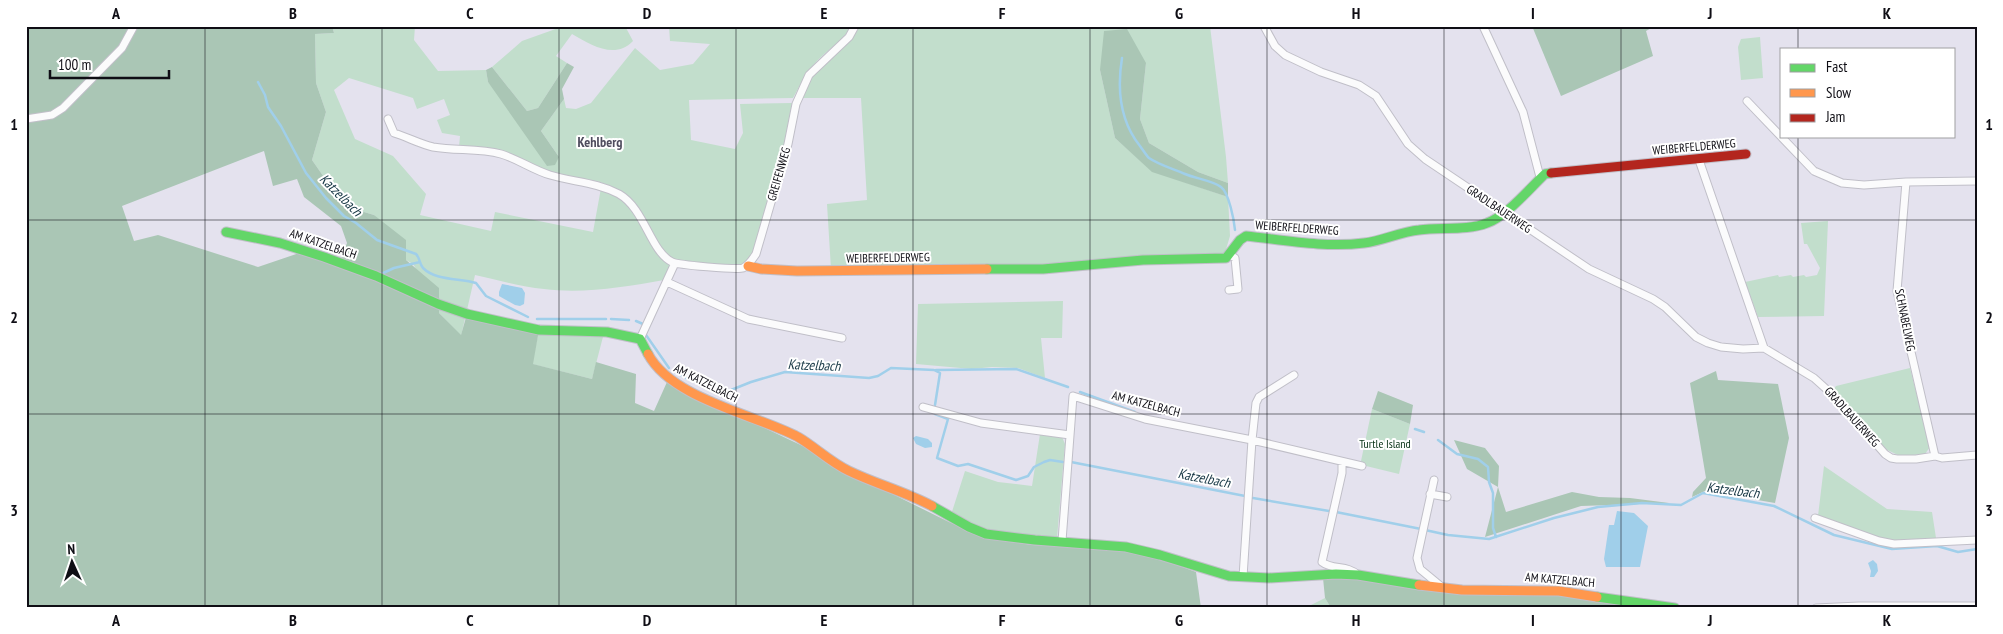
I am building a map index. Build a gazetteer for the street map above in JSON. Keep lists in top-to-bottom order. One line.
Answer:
{"streets":{"street":["WEIBERFELDERWEG","GREIFENWEG","GRADLBAUERWEG","AM KATZELBACH","SCHNABELWEG"]},"crossings":[["WEIBERFELDERWEG","GREIFENWEG"],["WEIBERFELDERWEG","GRADLBAUERWEG"],["GRADLBAUERWEG","SCHNABELWEG"]],"districts":["Kehlberg"],"water":["Katzelbach"],"parks":["Turtle Island"],"legend":["Fast","Slow","Jam"],"scale_bar":"100 m","north":"top","grid":{"columns":["A","B","C","D","E","F","G","H","I","J","K"],"rows":["1","2","3"]}}
